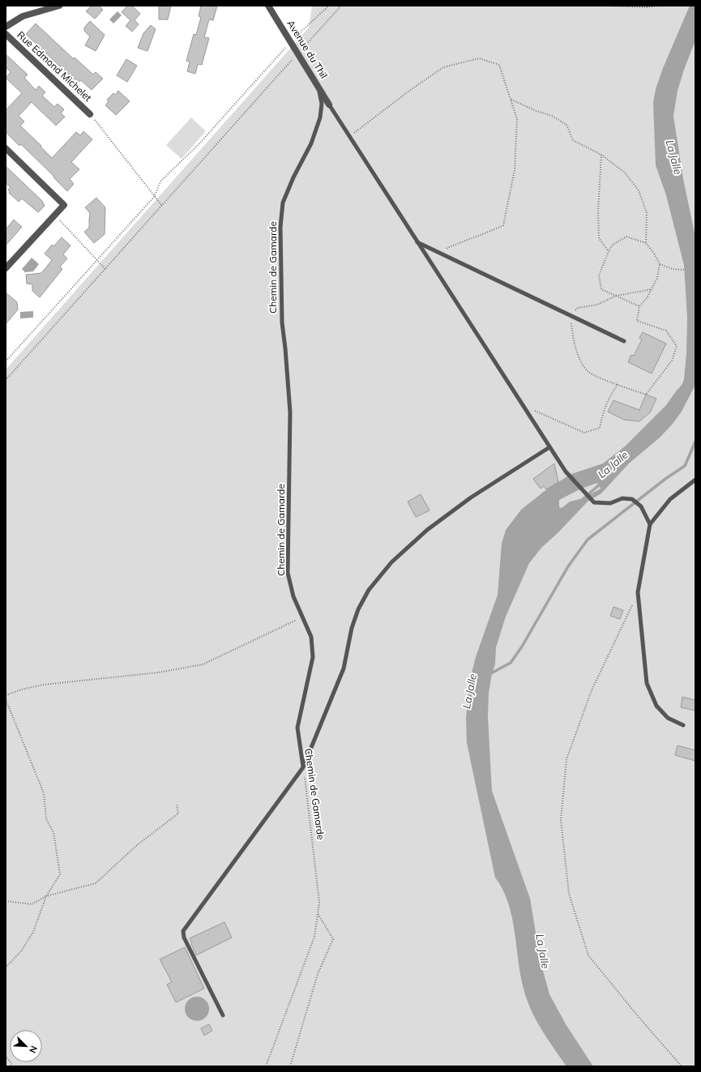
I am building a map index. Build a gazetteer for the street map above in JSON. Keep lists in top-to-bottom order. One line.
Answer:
{"streets":{"street":["Avenue du Thil","Rue Edmond Michelet"],"lane":["Chemin de Gamarde"]},"crossings":[["Avenue du Thil","Chemin de Gamarde"]],"water":["La Jalle"],"north":"bottom right"}
